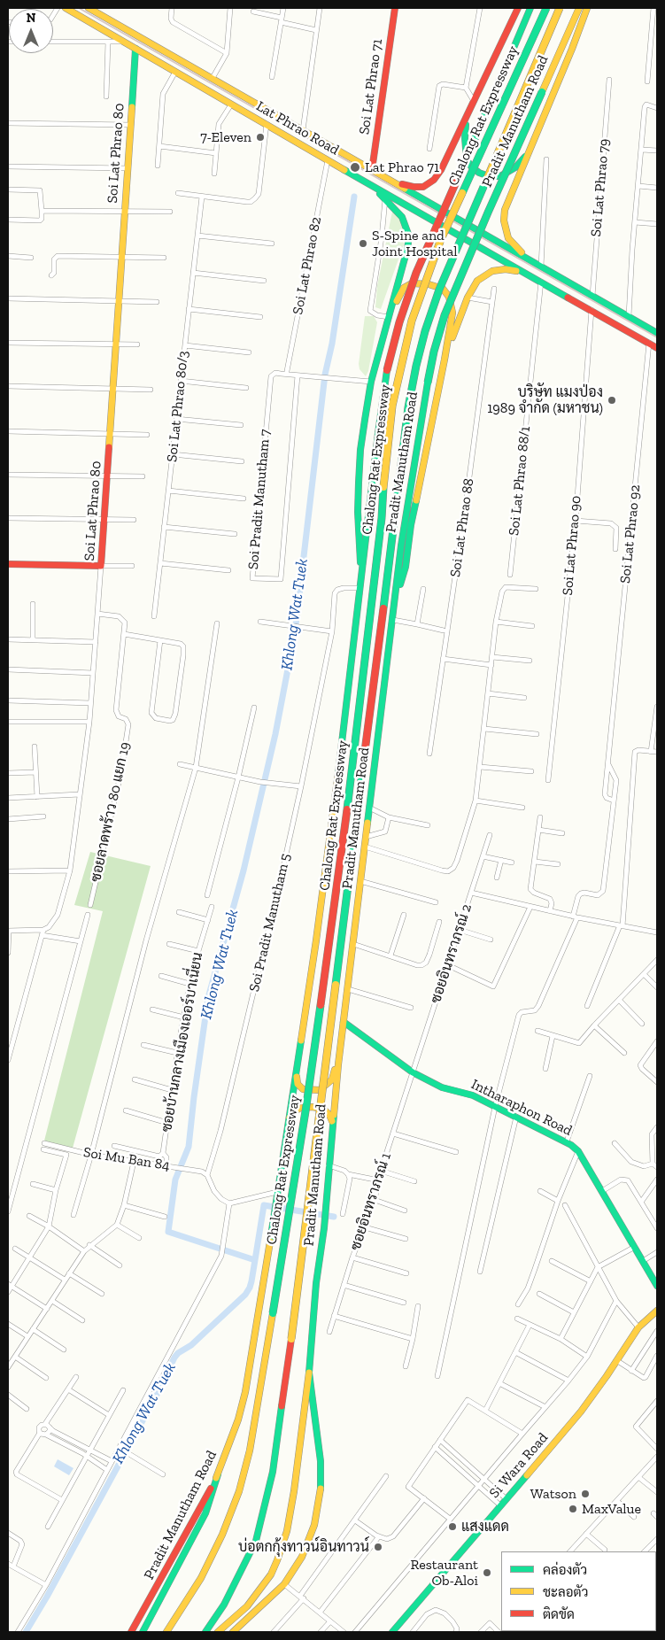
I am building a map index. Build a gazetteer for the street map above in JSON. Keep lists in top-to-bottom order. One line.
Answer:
{"streets":{"main road":["Soi Lat Phrao 71","Chalong Rat Expressway","Pradit Manutham Road","Lat Phrao Road","Soi Lat Phrao 80","Intharaphon Road","Si Wara Road"],"street":["Soi Lat Phrao 79","Soi Lat Phrao 82","Soi Lat Phrao 80/3","Soi Lat Phrao 88/1","Soi Pradit Manutham 7","Soi Lat Phrao 88","Soi Lat Phrao 92","Soi Lat Phrao 90","ซอยลาดพร้าว 80 แยก 19","Soi Pradit Manutham 5","ซอยอินทราภรณ์ 2","ซอยบ้านกลางเมืองเออร์บาเนี่ยน","Soi Mu Ban 84","ซอยอินทราภรณ์ 1"]},"crossings":[["Soi Lat Phrao 71","Lat Phrao Road"],["Pradit Manutham Road","Soi Pradit Manutham 5"],["Pradit Manutham Road","Intharaphon Road"],["Lat Phrao Road","Soi Lat Phrao 80"],["Lat Phrao Road","Soi Lat Phrao 79"],["Lat Phrao Road","Soi Lat Phrao 82"],["Lat Phrao Road","Soi Lat Phrao 88/1"],["Lat Phrao Road","Soi Lat Phrao 92"],["Lat Phrao Road","Soi Lat Phrao 90"],["Soi Lat Phrao 80","ซอยลาดพร้าว 80 แยก 19"],["Soi Pradit Manutham 5","Soi Mu Ban 84"],["ซอยอินทราภรณ์ 2","Intharaphon Road"],["ซอยอินทราภรณ์ 2","ซอยอินทราภรณ์ 1"],["ซอยบ้านกลางเมืองเออร์บาเนี่ยน","Soi Mu Ban 84"],["Intharaphon Road","ซอยอินทราภรณ์ 1"]],"water":["Khlong Wat Tuek"],"places":["7-Eleven","Lat Phrao 71","S-Spine and Joint Hospital","บริษัท แมงป่อง 1989 จำกัด (มหาชน)","Watson","MaxValue","แสงแดด","บ่อตกกุ้งทาวน์อินทาวน์","Restaurant Ob-Aloi"],"legend":["คล่องตัว","ชะลอตัว","ติดขัด"],"north":"top"}
